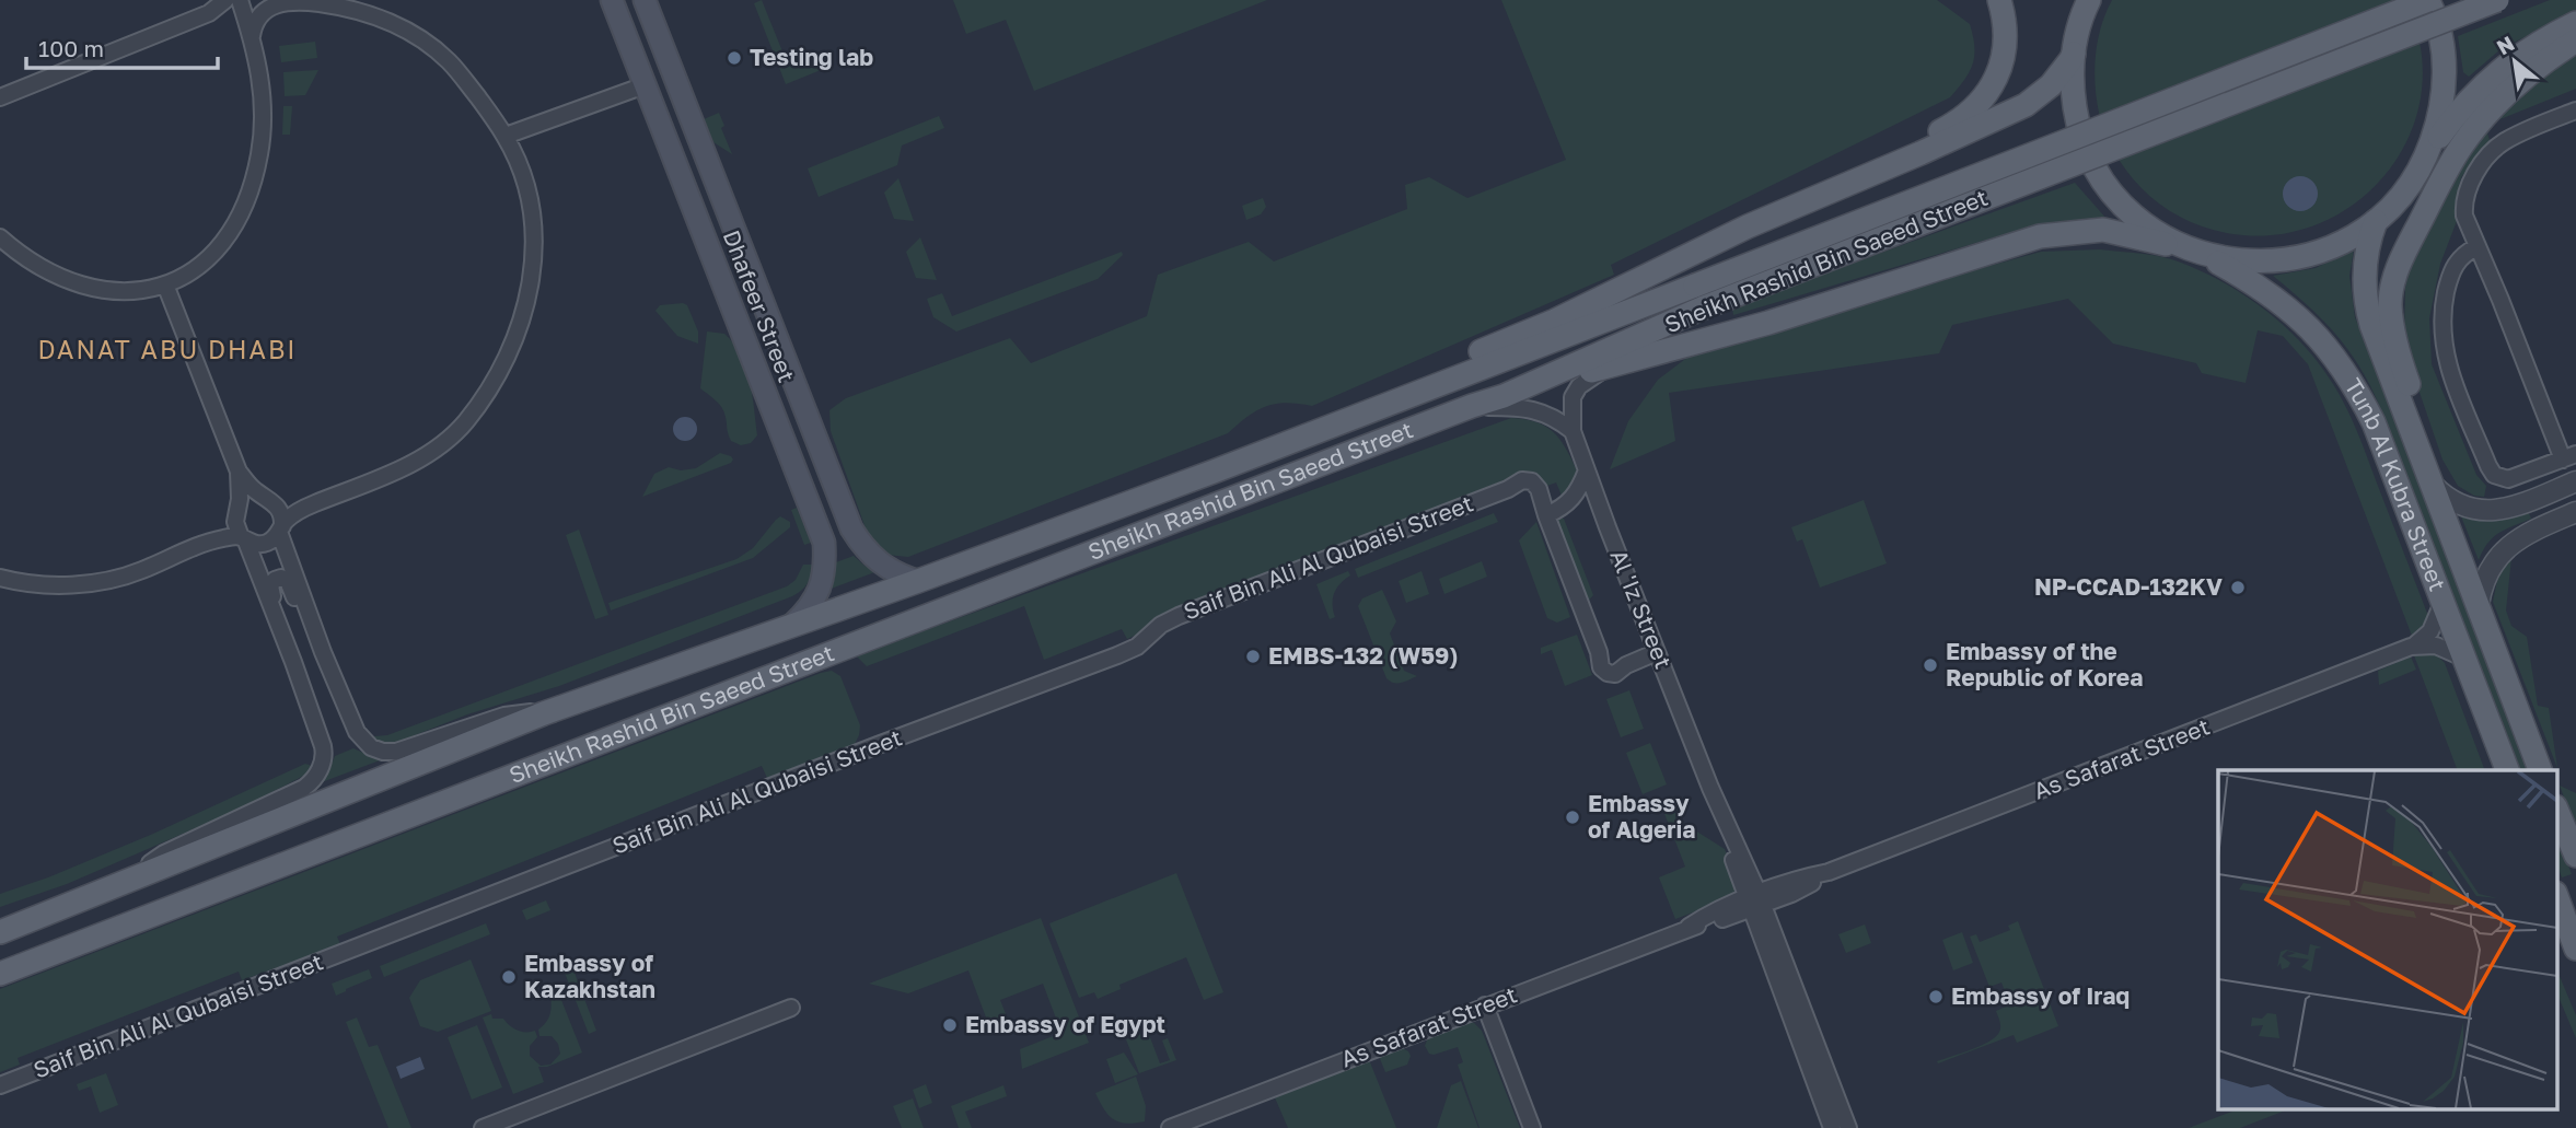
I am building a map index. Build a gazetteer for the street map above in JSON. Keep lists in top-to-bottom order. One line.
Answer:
{"streets":{"main road":["Sheikh Rashid Bin Saeed Street","Dhafeer Street","Tunb Al Kubra Street"],"street":["Saif Bin Ali Al Qubaisi Street","Al 'Iz Street","As Safarat Street"]},"crossings":[["Sheikh Rashid Bin Saeed Street","Dhafeer Street"],["Al 'Iz Street","As Safarat Street"]],"districts":["DANAT ABU DHABI"],"places":["Testing lab","NP-CCAD-132KV","EMBS-132 (W59)","Embassy of the Republic of Korea","Embassy of Algeria","Embassy of Kazakhstan","Embassy of Iraq","Embassy of Egypt"],"scale_bar":"100 m","north":"top left"}
